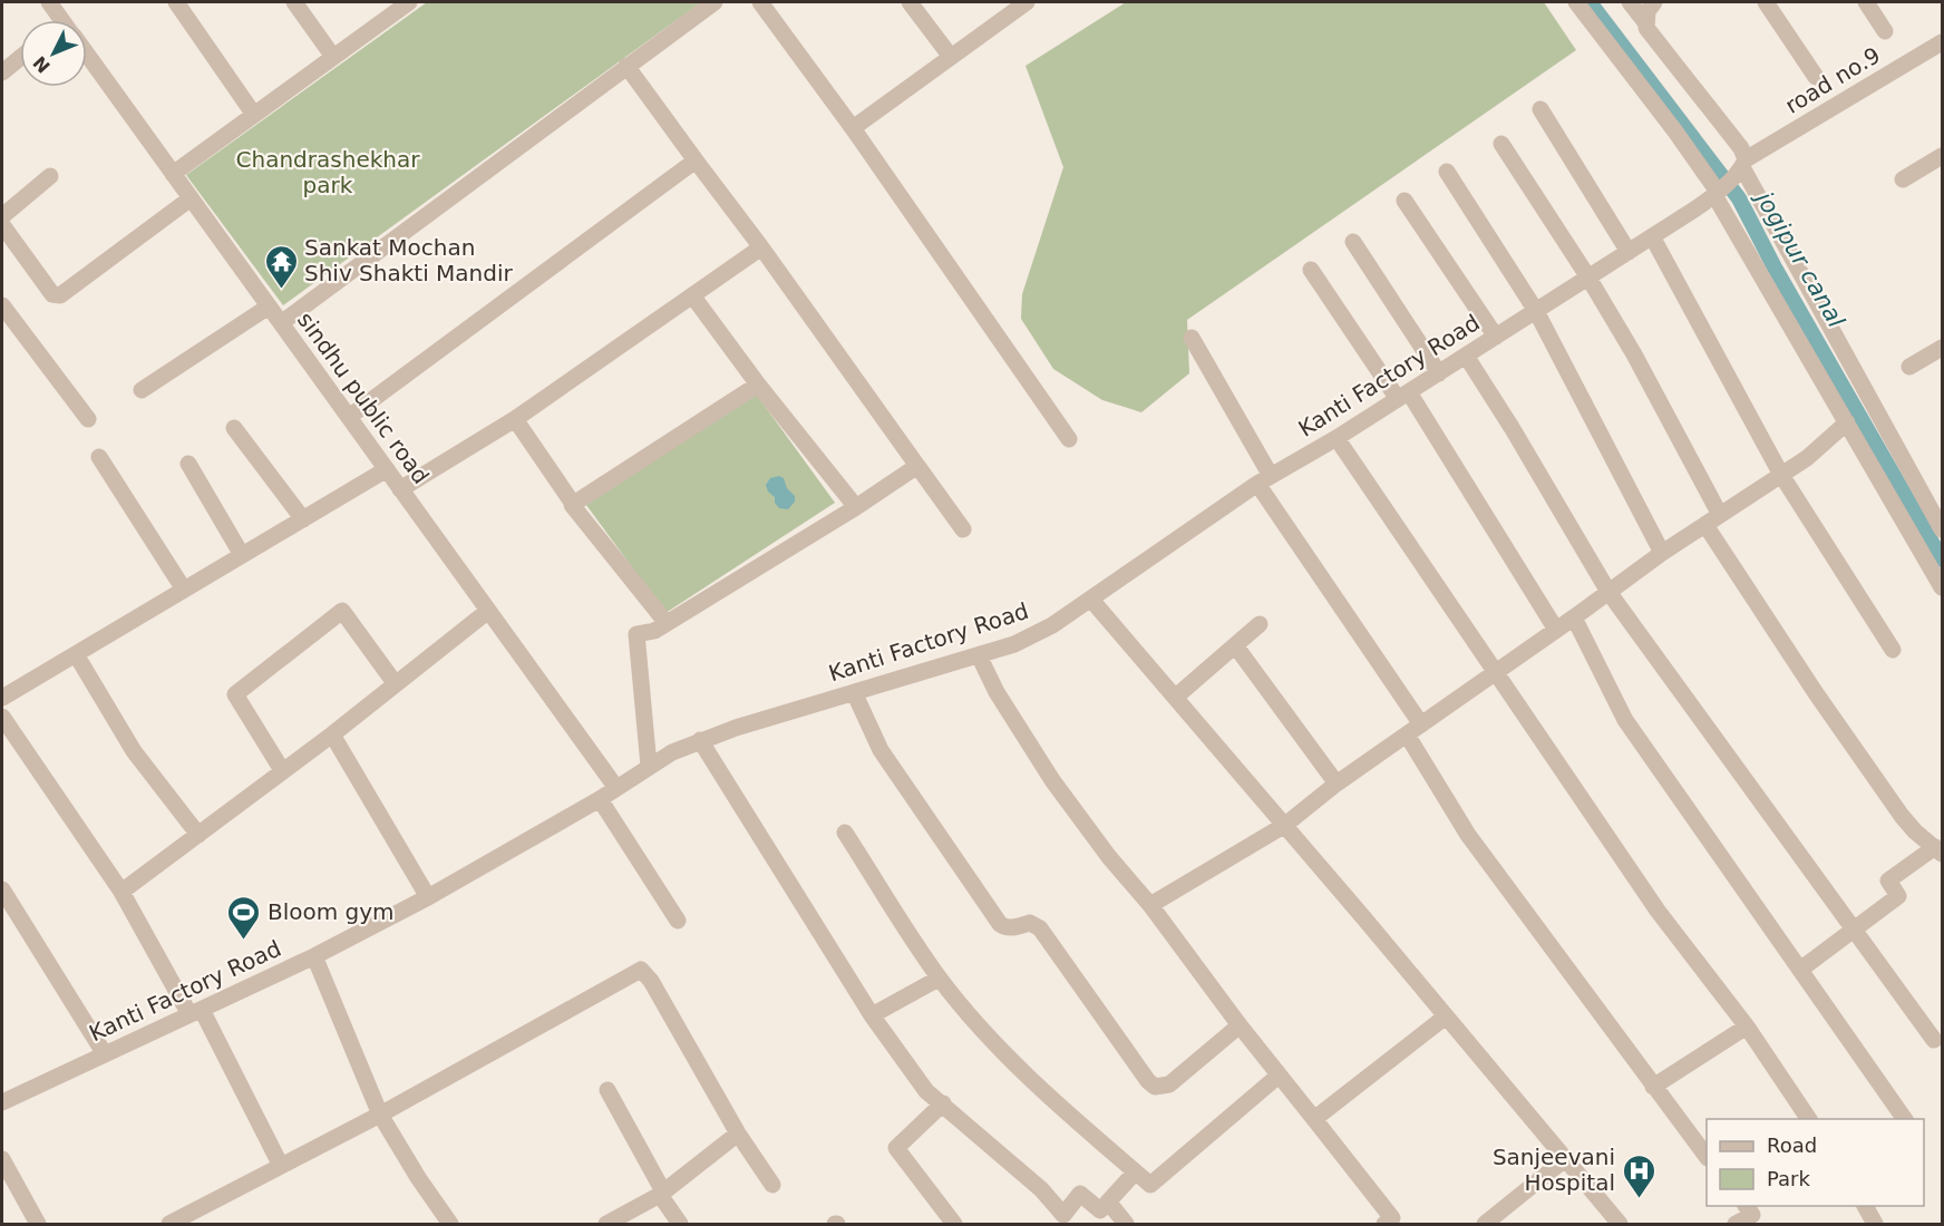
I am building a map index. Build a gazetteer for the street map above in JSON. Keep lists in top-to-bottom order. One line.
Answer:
{"streets":{"street":["road no.9","Kanti Factory Road","sindhu public road"]},"crossings":[["road no.9","Kanti Factory Road"],["Kanti Factory Road","sindhu public road"]],"water":["jogipur canal"],"parks":["Chandrashekhar park"],"places":{"temple":["Sankat Mochan Shiv Shakti Mandir"],"sports":["Bloom gym"],"hospital":["Sanjeevani Hospital"]},"legend":["Road","Park"],"north":"bottom left"}
